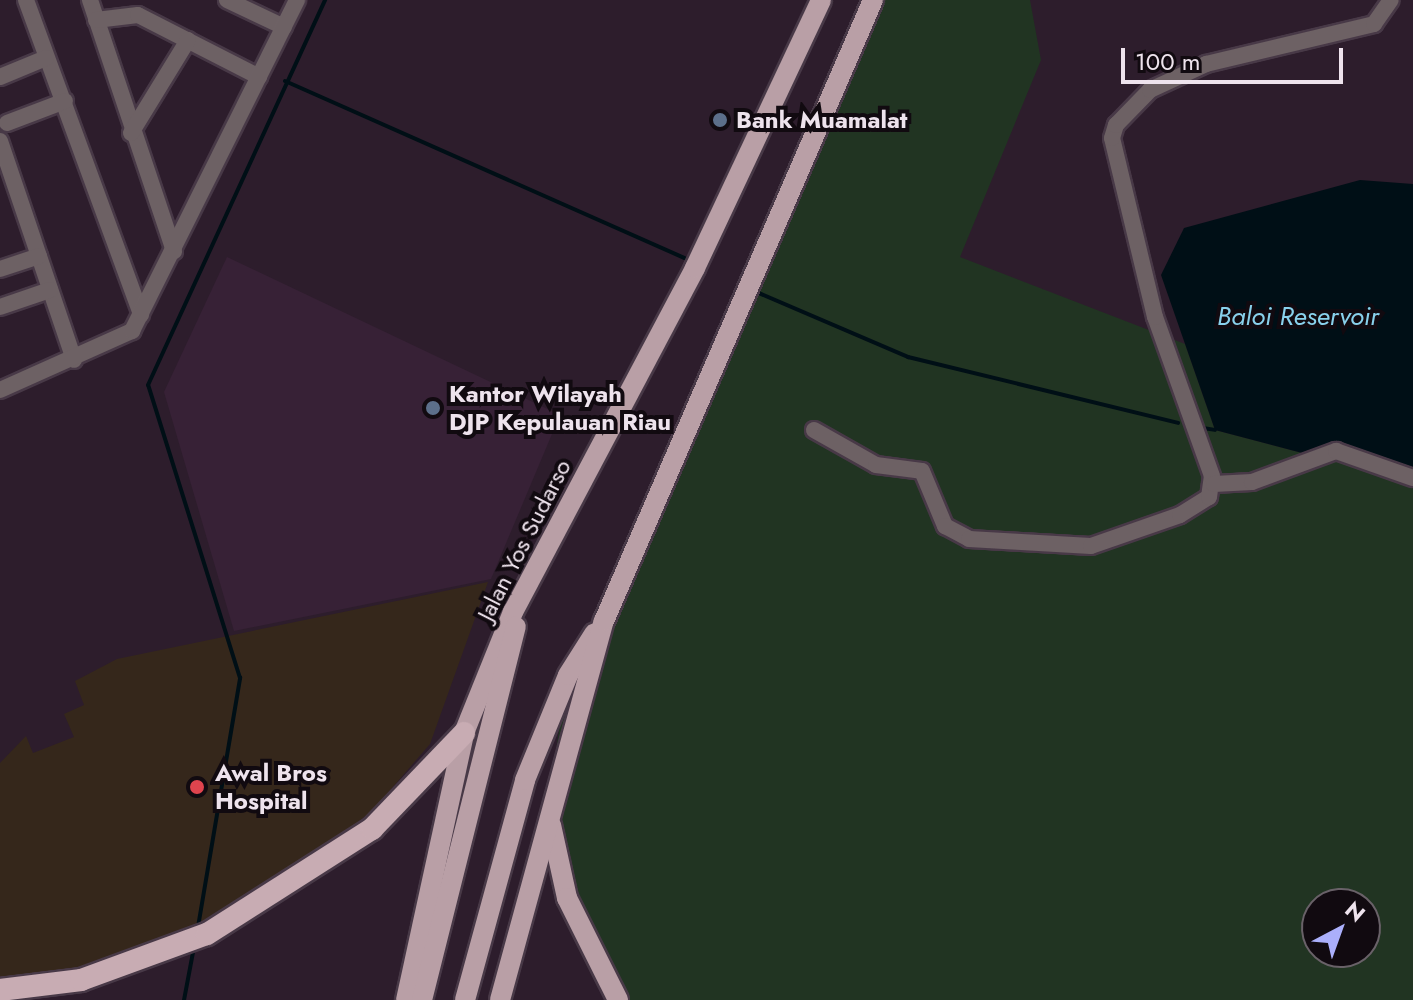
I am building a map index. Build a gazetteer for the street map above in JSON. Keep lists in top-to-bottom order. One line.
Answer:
{"streets":{"main road":["Jalan Yos Sudarso"]},"water":["Baloi Reservoir"],"places":["Bank Muamalat","Kantor Wilayah DJP Kepulauan Riau","Awal Bros Hospital"],"scale_bar":"100 m","north":"top right"}
